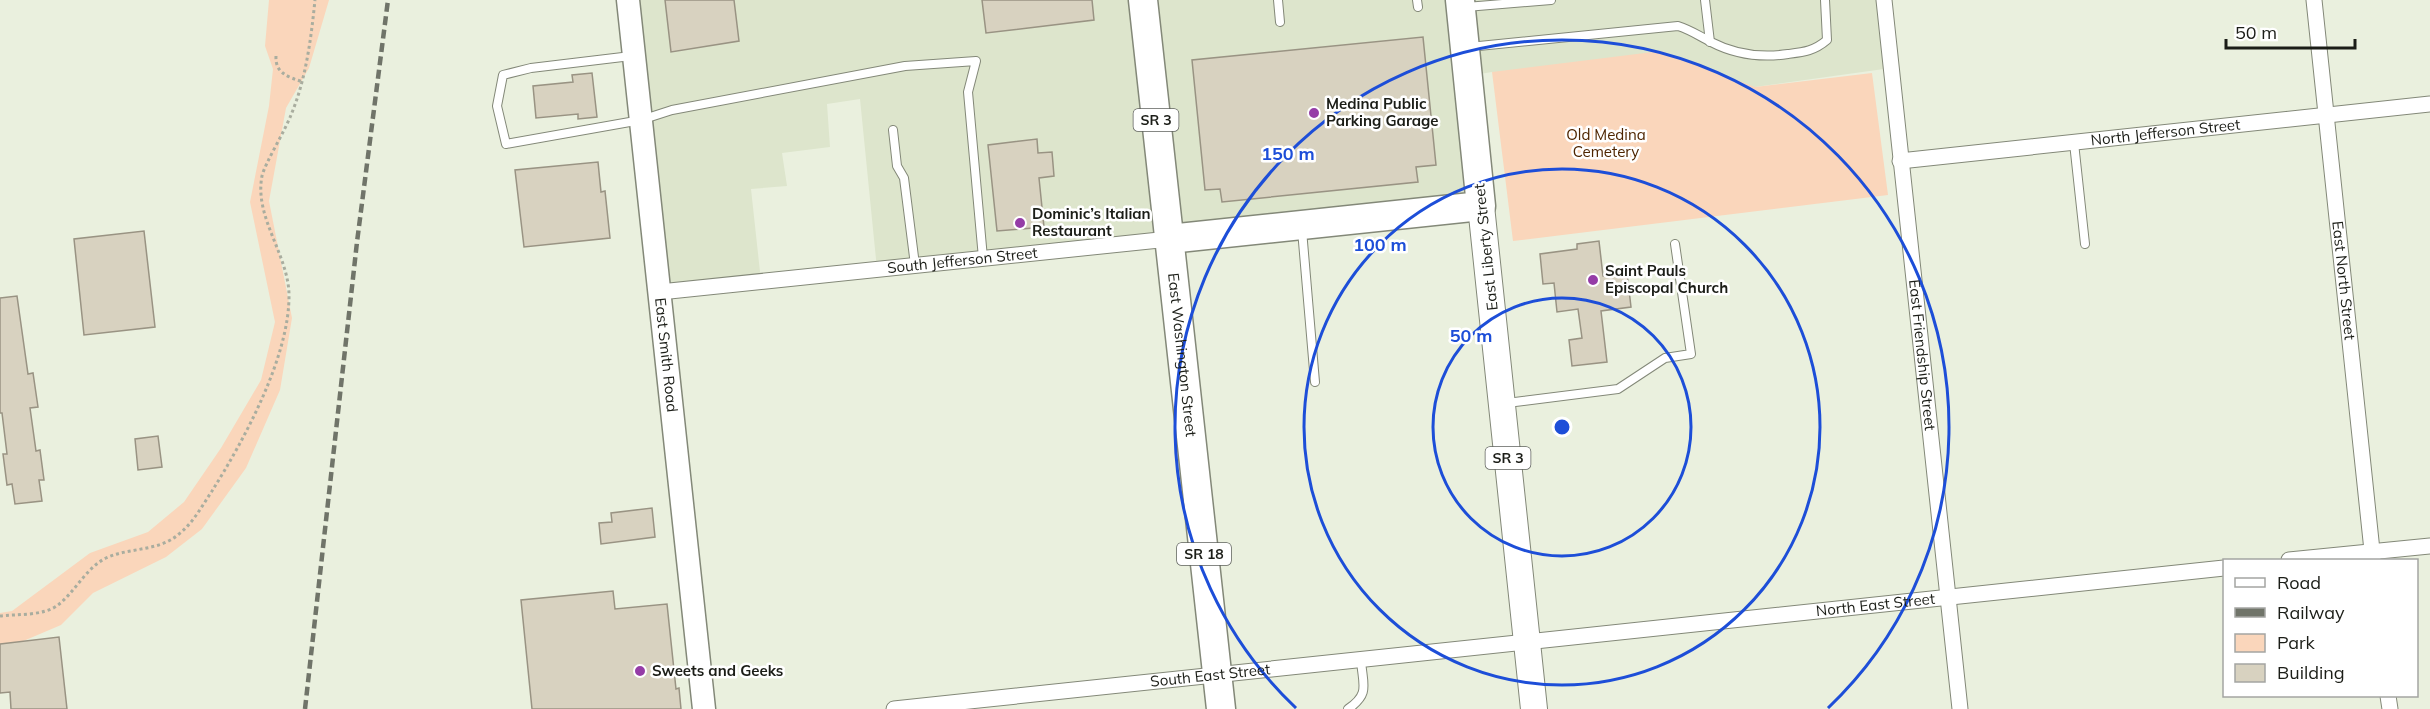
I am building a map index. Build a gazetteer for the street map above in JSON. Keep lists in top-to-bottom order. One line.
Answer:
{"streets":{"highway":["SR 3","East Liberty Street","South Jefferson Street","East Washington Street","SR 18"],"street":["North Jefferson Street","East North Street","East Smith Road","East Friendship Street","North East Street","South East Street"]},"crossings":[["North Jefferson Street","East North Street"],["North Jefferson Street","East Friendship Street"],["East Liberty Street","South Jefferson Street"],["East Liberty Street","North East Street"],["East Liberty Street","South East Street"],["South Jefferson Street","East Smith Road"],["South Jefferson Street","East Washington Street"],["East Washington Street","South East Street"],["East Friendship Street","North East Street"],["North East Street","South East Street"]],"parks":["Old Medina Cemetery"],"places":["Medina Public Parking Garage","Dominic’s Italian Restaurant","Saint Pauls Episcopal Church","Sweets and Geeks"],"legend":["Road","Railway","Park","Building"],"scale_bar":"50 m","rings":["150 m","100 m","50 m"]}
